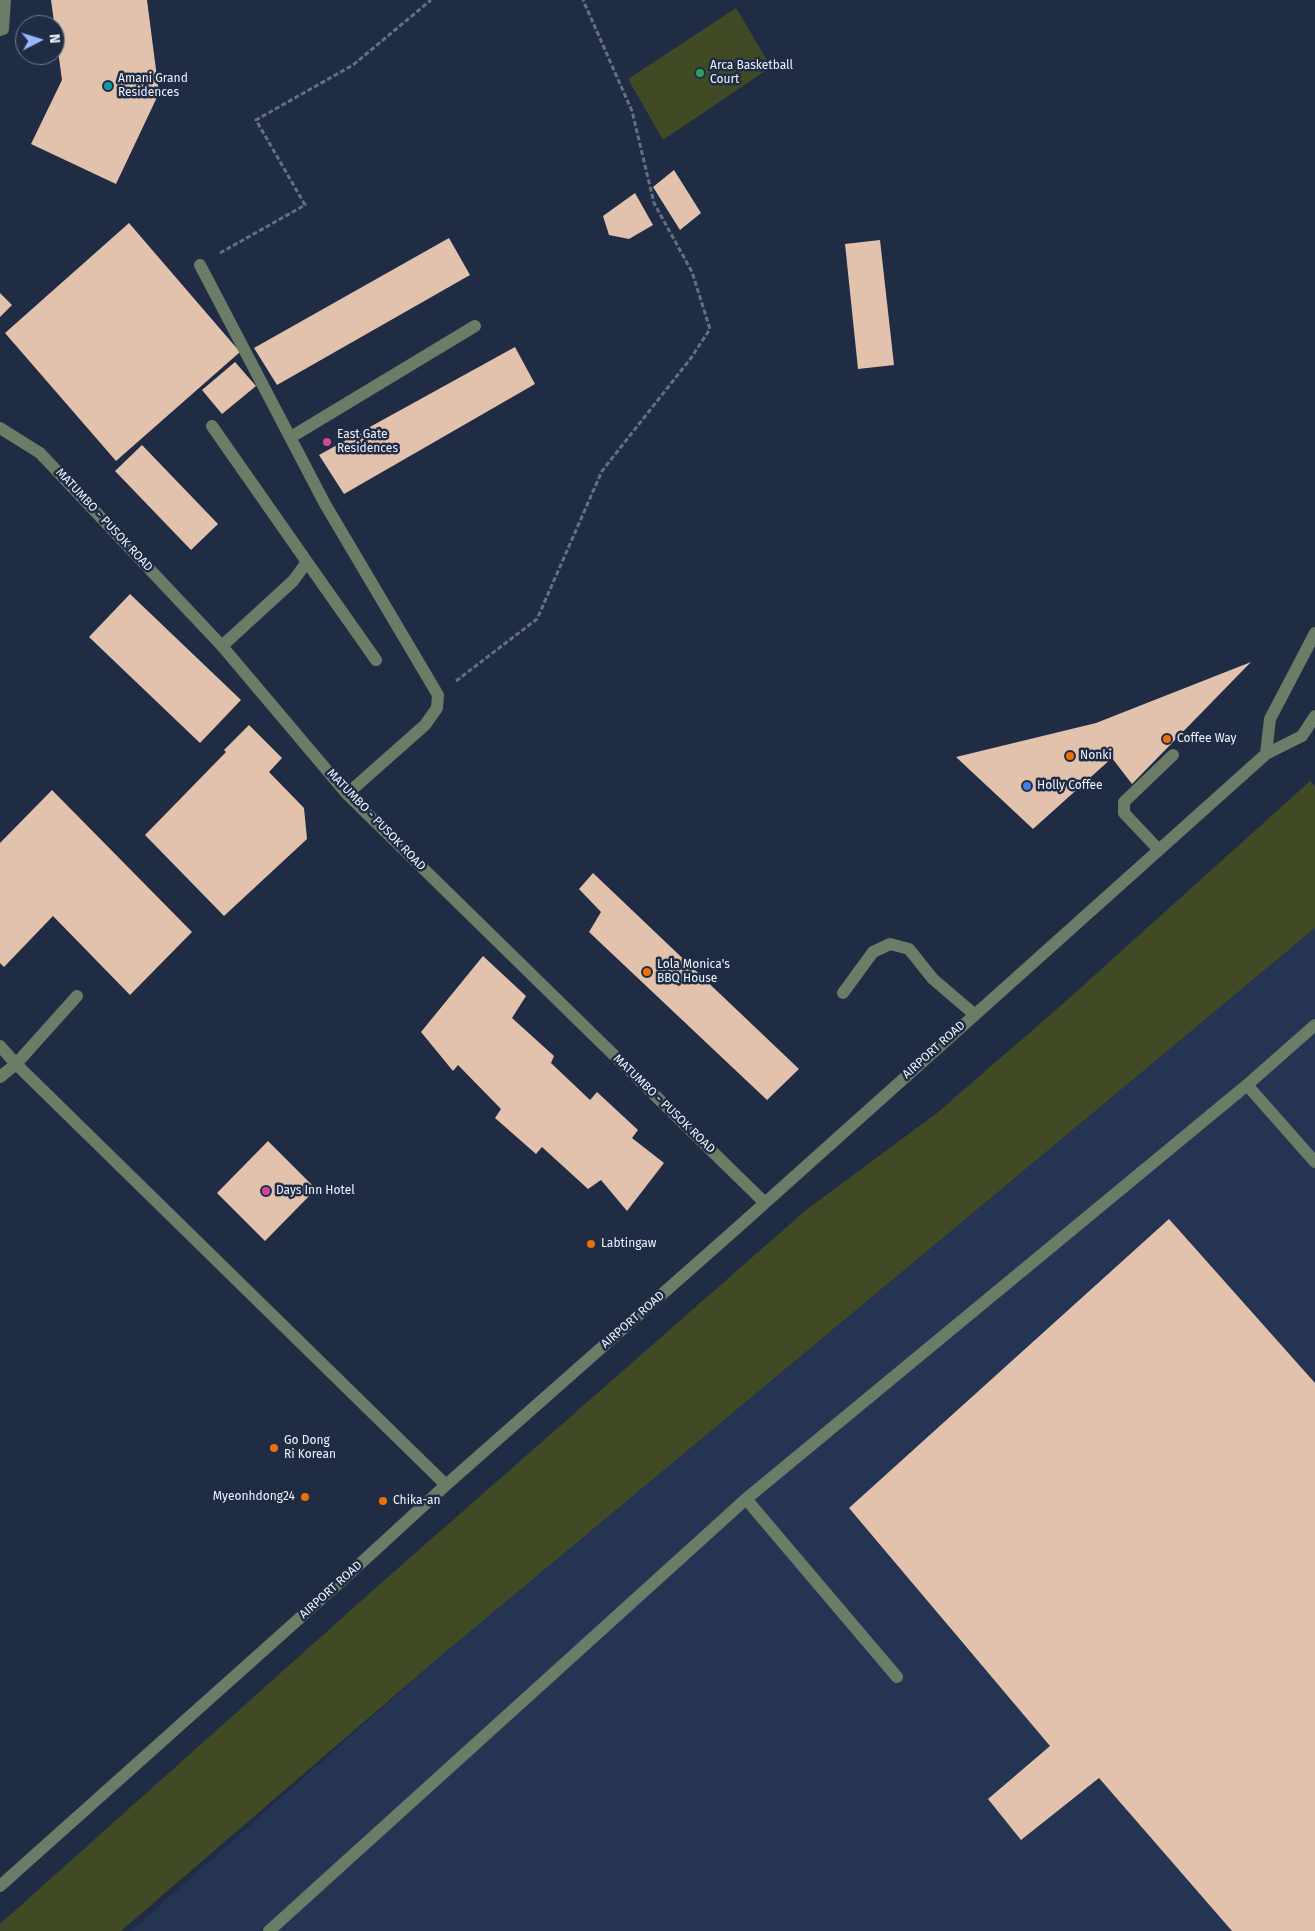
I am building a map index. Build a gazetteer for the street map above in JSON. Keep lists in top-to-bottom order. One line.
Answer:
{"streets":{"street":["MATUMBO - PUSOK ROAD","AIRPORT ROAD"]},"crossings":[["MATUMBO - PUSOK ROAD","AIRPORT ROAD"]],"places":["Arca Basketball Court","Amani Grand Residences","East Gate Residences","Coffee Way","Nonki","Holly Coffee","Lola Monica's BBQ House","Days Inn Hotel","Labtingaw","Go Dong Ri Korean","Myeonhdong24","Chika-an"],"north":"right"}
